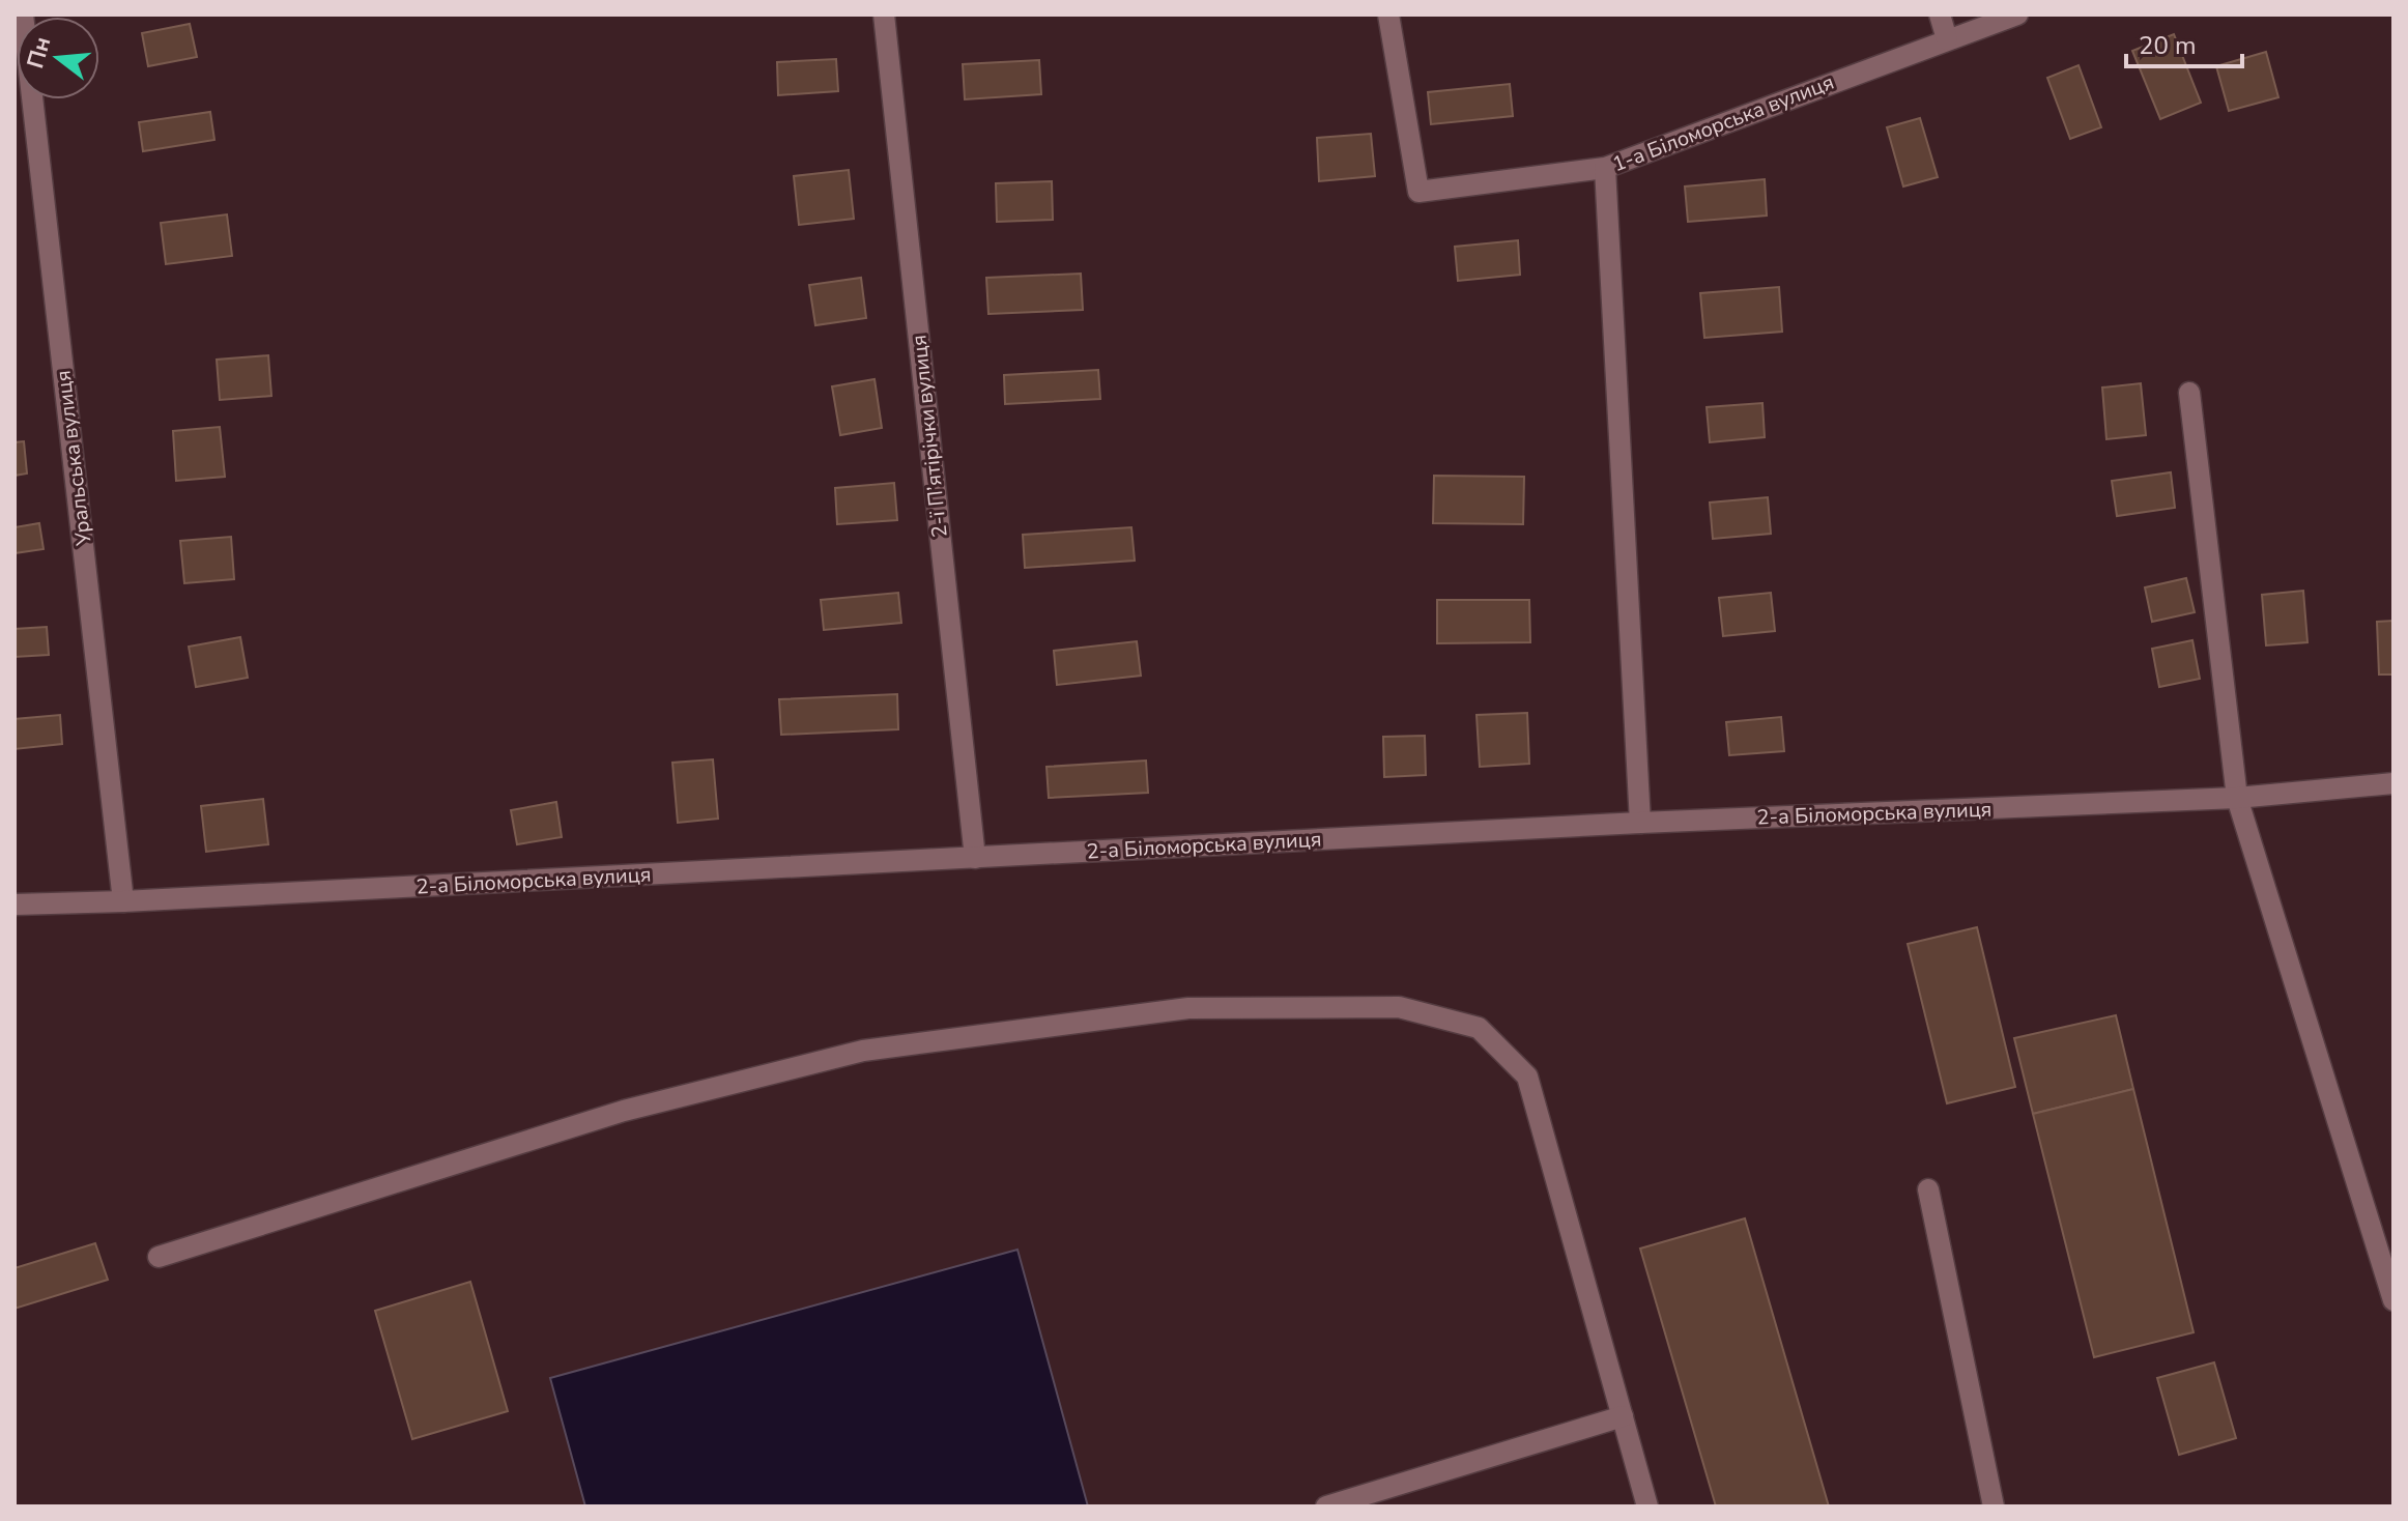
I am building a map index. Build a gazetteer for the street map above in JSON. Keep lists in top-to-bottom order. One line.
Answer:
{"streets":{"street":["1-а Біломорська вулиця","2-ї П’ятірічки вулиця","Уральська вулиця","2-а Біломорська вулиця"]},"crossings":[["2-ї П’ятірічки вулиця","2-а Біломорська вулиця"],["Уральська вулиця","2-а Біломорська вулиця"]],"scale_bar":"20 m","north":"left"}
